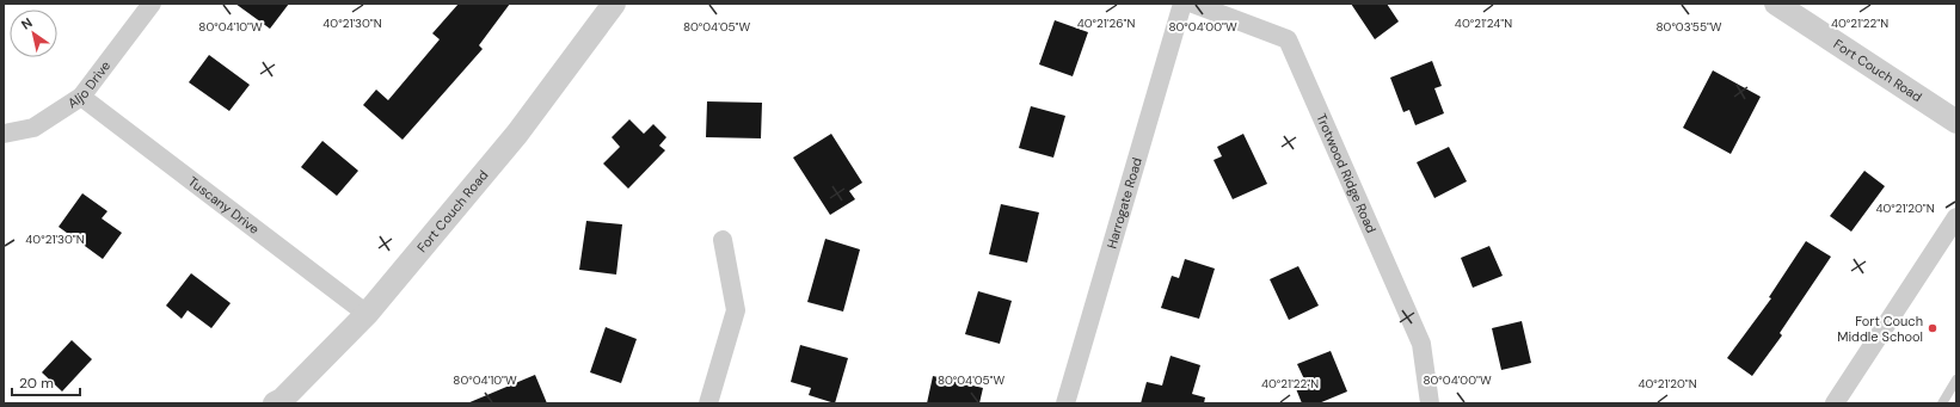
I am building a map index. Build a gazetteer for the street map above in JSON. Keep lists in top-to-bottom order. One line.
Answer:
{"streets":{"street":["Fort Couch Road","Aljo Drive","Trotwood Ridge Road","Harrogate Road","Tuscany Drive"]},"crossings":[["Fort Couch Road","Tuscany Drive"],["Aljo Drive","Tuscany Drive"]],"places":["Fort Couch Middle School"],"scale_bar":"20 m","north":"top left","coordinates":["40°21'30\"N","40°21'26\"N","40°21'24\"N","40°21'22\"N","80°04'10\"W","80°04'05\"W","80°04'00\"W","80°03'55\"W","40°21'20\"N"]}
